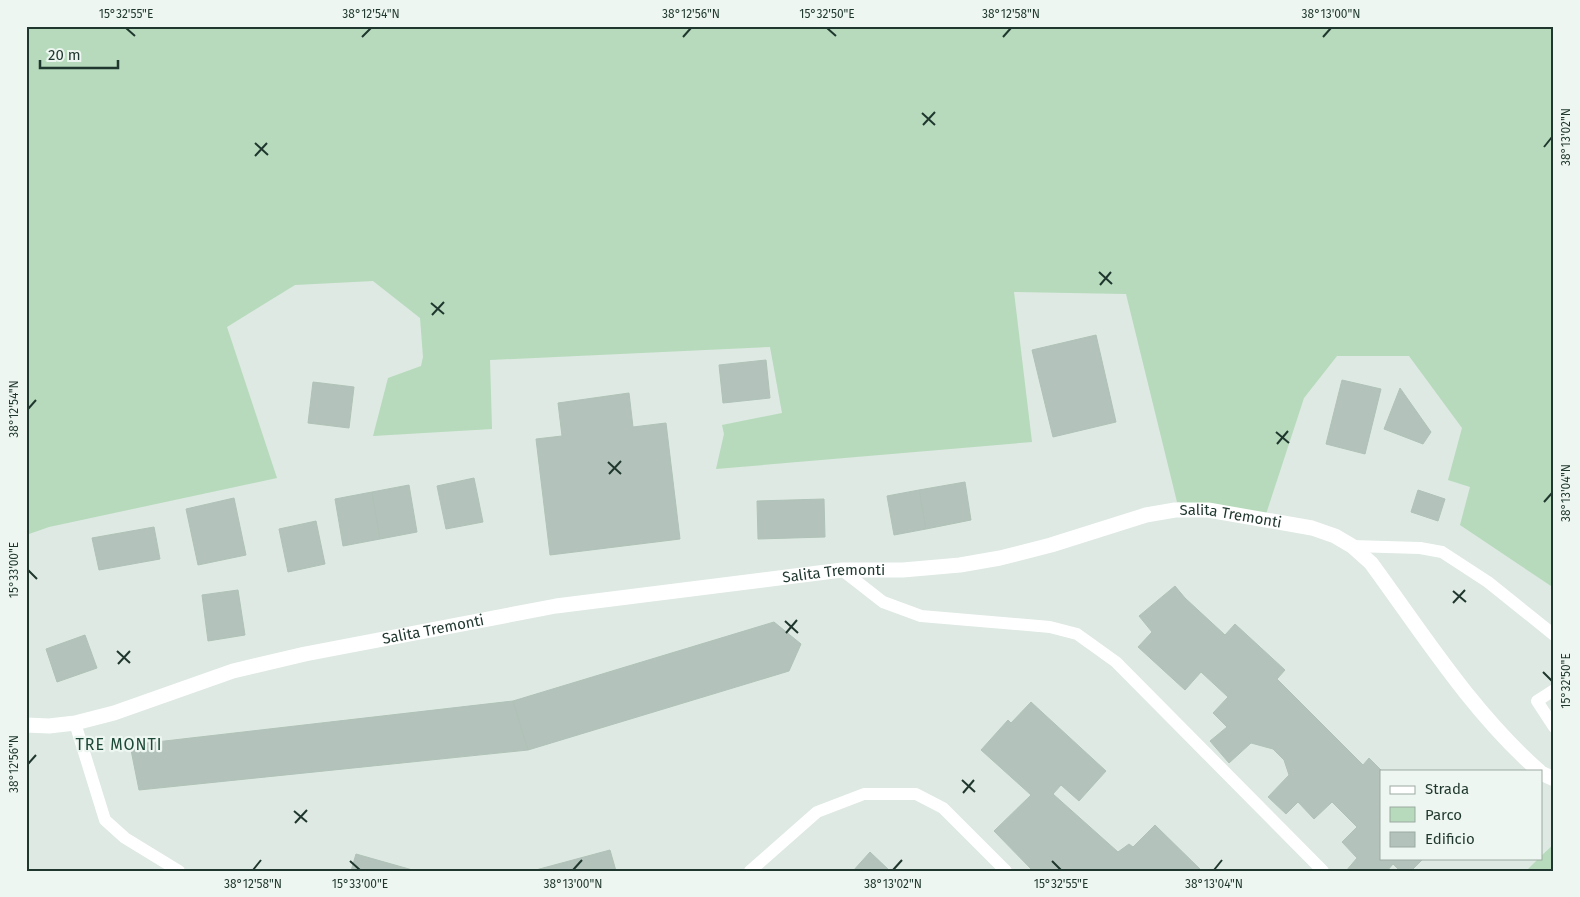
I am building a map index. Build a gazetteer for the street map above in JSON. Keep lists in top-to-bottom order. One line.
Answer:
{"streets":{"street":["Salita Tremonti"]},"districts":["TRE MONTI"],"legend":["Strada","Parco","Edificio"],"scale_bar":"20 m","coordinates":["15°32'55\"E","38°12'54\"N","38°12'56\"N","15°32'50\"E","38°12'58\"N","38°13'00\"N","38°13'02\"N","38°13'04\"N","15°33'00\"E"]}
